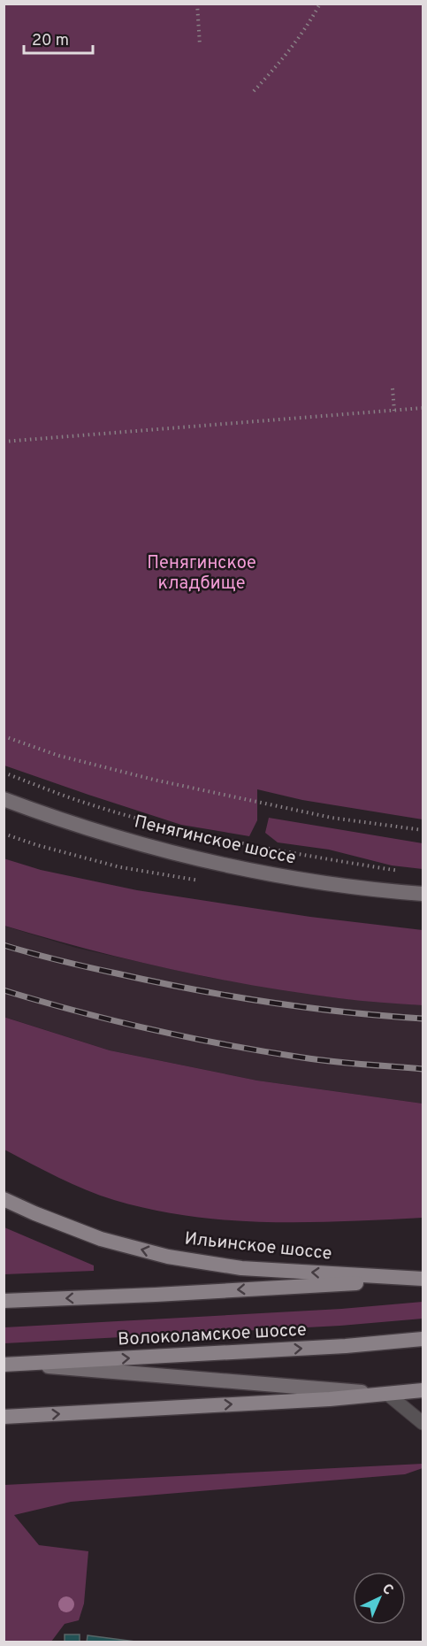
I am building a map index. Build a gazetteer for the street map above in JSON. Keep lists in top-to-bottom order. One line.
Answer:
{"streets":{"main road":["Пенягинское шоссе","Ильинское шоссе","Волоколамское шоссе"]},"parks":["Пенягинское кладбище"],"scale_bar":"20 m","north":"top right"}
